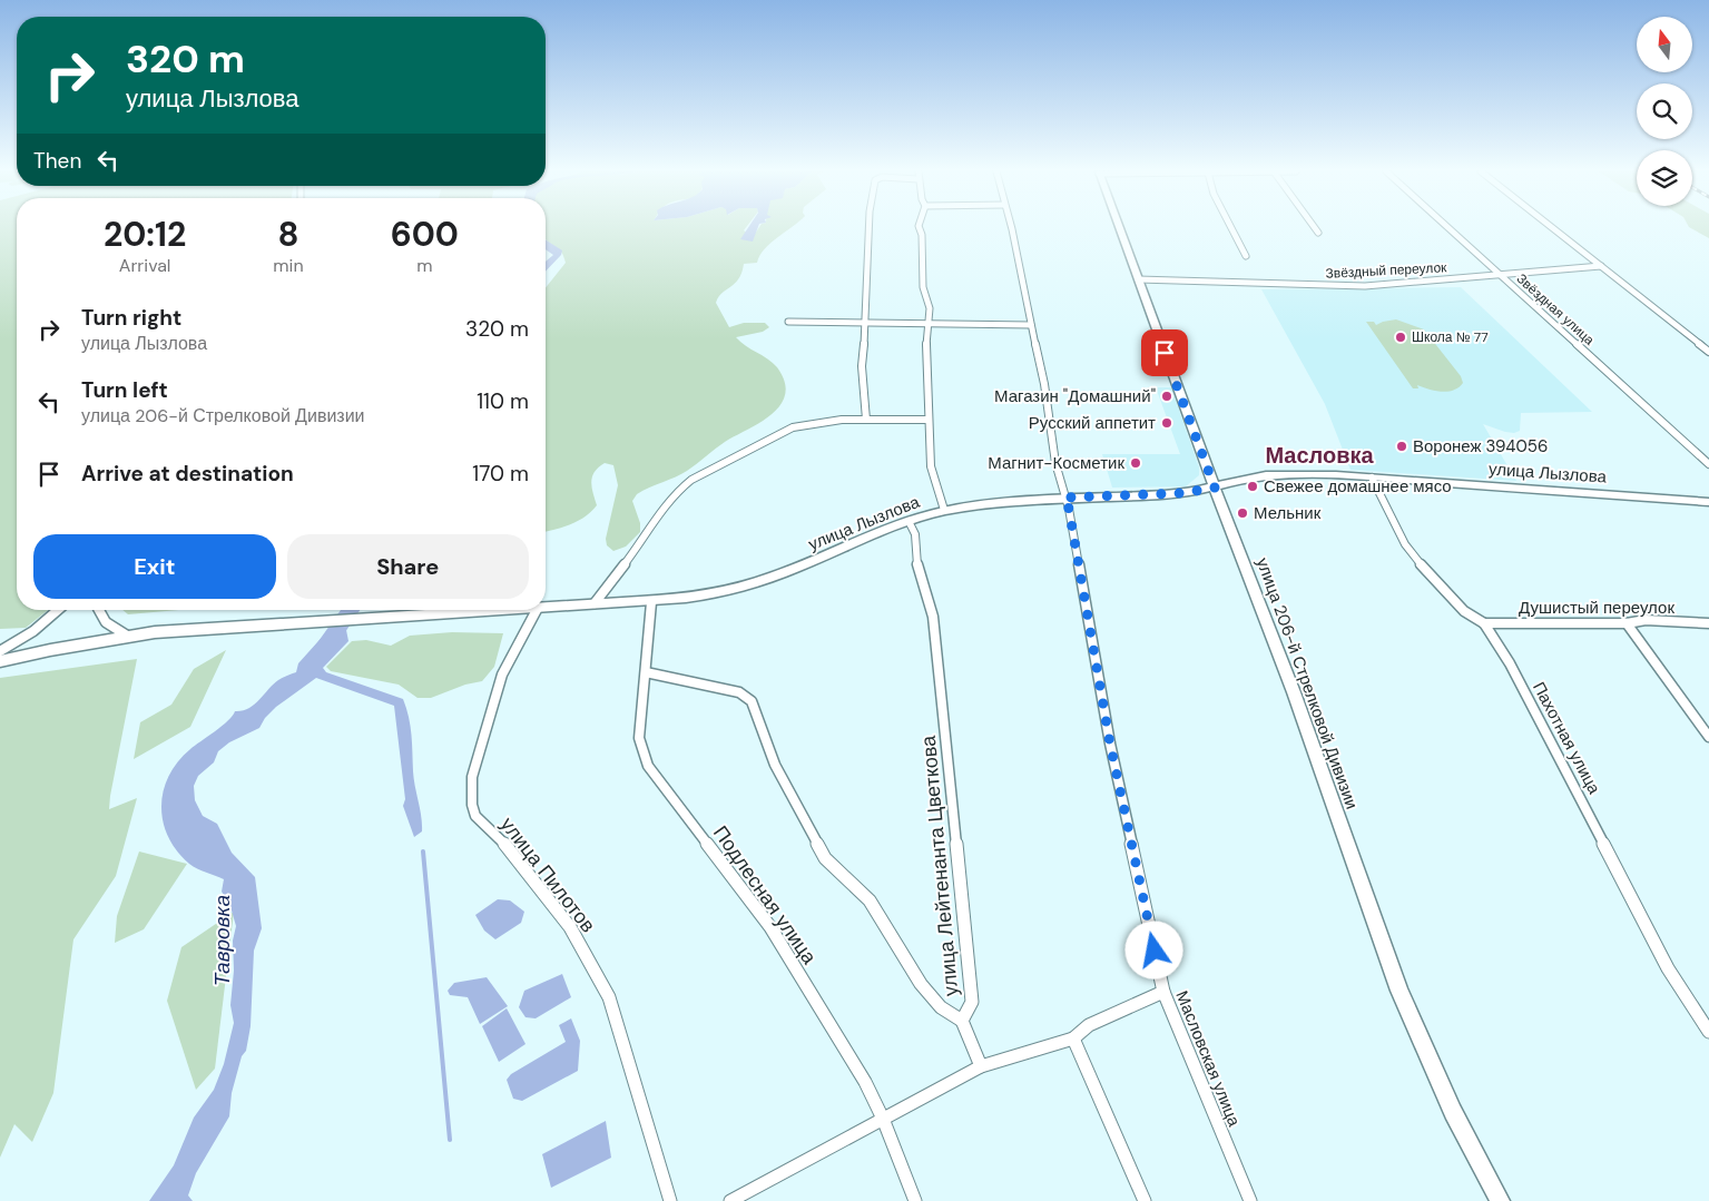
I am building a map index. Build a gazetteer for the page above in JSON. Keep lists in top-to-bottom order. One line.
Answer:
{"streets":{"main road":["улица Лызлова"],"street":["Звёздный переулок","Звёздная улица","Душистый переулок","улица 206-й Стрелковой Дивизии","Пахотная улица","улица Лейтенанта Цветкова","улица Пилотов","Подлесная улица","Масловская улица"]},"crossings":[["Звёздный переулок","Звёздная улица"],["Звёздный переулок","улица 206-й Стрелковой Дивизии"],["улица Лызлова","улица 206-й Стрелковой Дивизии"],["улица Лызлова","Пахотная улица"],["улица Лызлова","улица Лейтенанта Цветкова"],["улица Лызлова","Подлесная улица"],["улица Лызлова","Масловская улица"],["Душистый переулок","Пахотная улица"]],"districts":["Масловка"],"water":["Тавровка"],"places":["Школа № 77","Магазин \"Домашний\"","Русский аппетит","Воронеж 394056","Магнит-Косметик","Свежее домашнее мясо","Мельник"],"north":"top","page":{"turn":["320 m","улица Лызлова"],"then":"Then","eta":["20:12","Arrival","8","min","600","m"],"list":[{"name":"Turn right","note":"улица Лызлова","value":"320 m"},{"name":"Turn left","note":"улица 206-й Стрелковой Дивизии","value":"110 m"},{"name":"Arrive at destination","value":"170 m"}],"buttons":["Exit","Share"]}}
